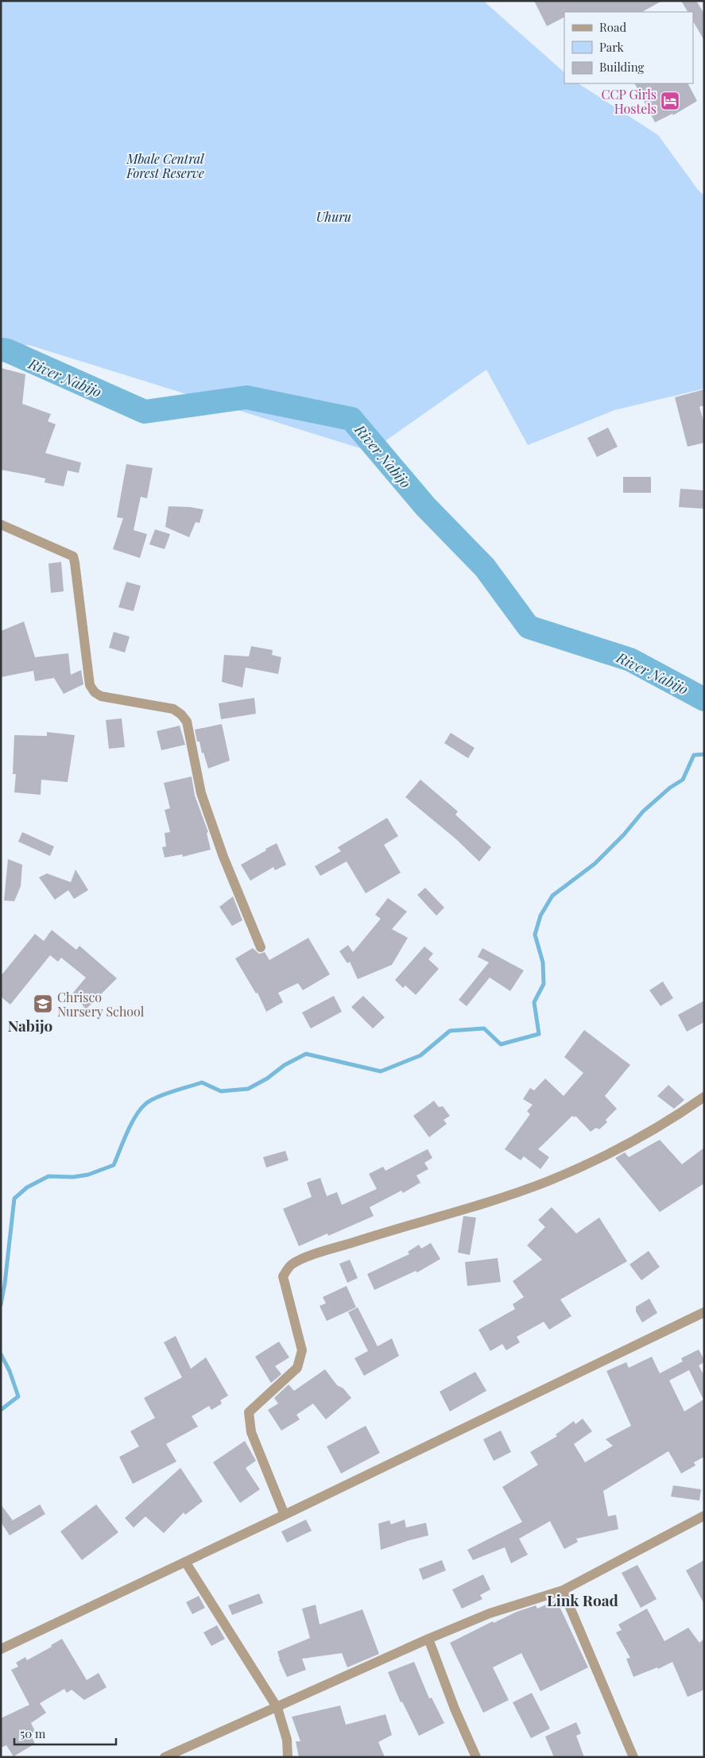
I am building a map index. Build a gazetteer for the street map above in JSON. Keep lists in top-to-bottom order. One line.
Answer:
{"districts":["Nabijo","Link Road"],"water":["River Nabijo"],"parks":["Mbale Central Forest Reserve","Uhuru"],"places":{"hotel":["CCP Girls Hostels"],"school or university":["Chrisco Nursery School"]},"legend":["Road","Park","Building"],"scale_bar":"50 m"}
